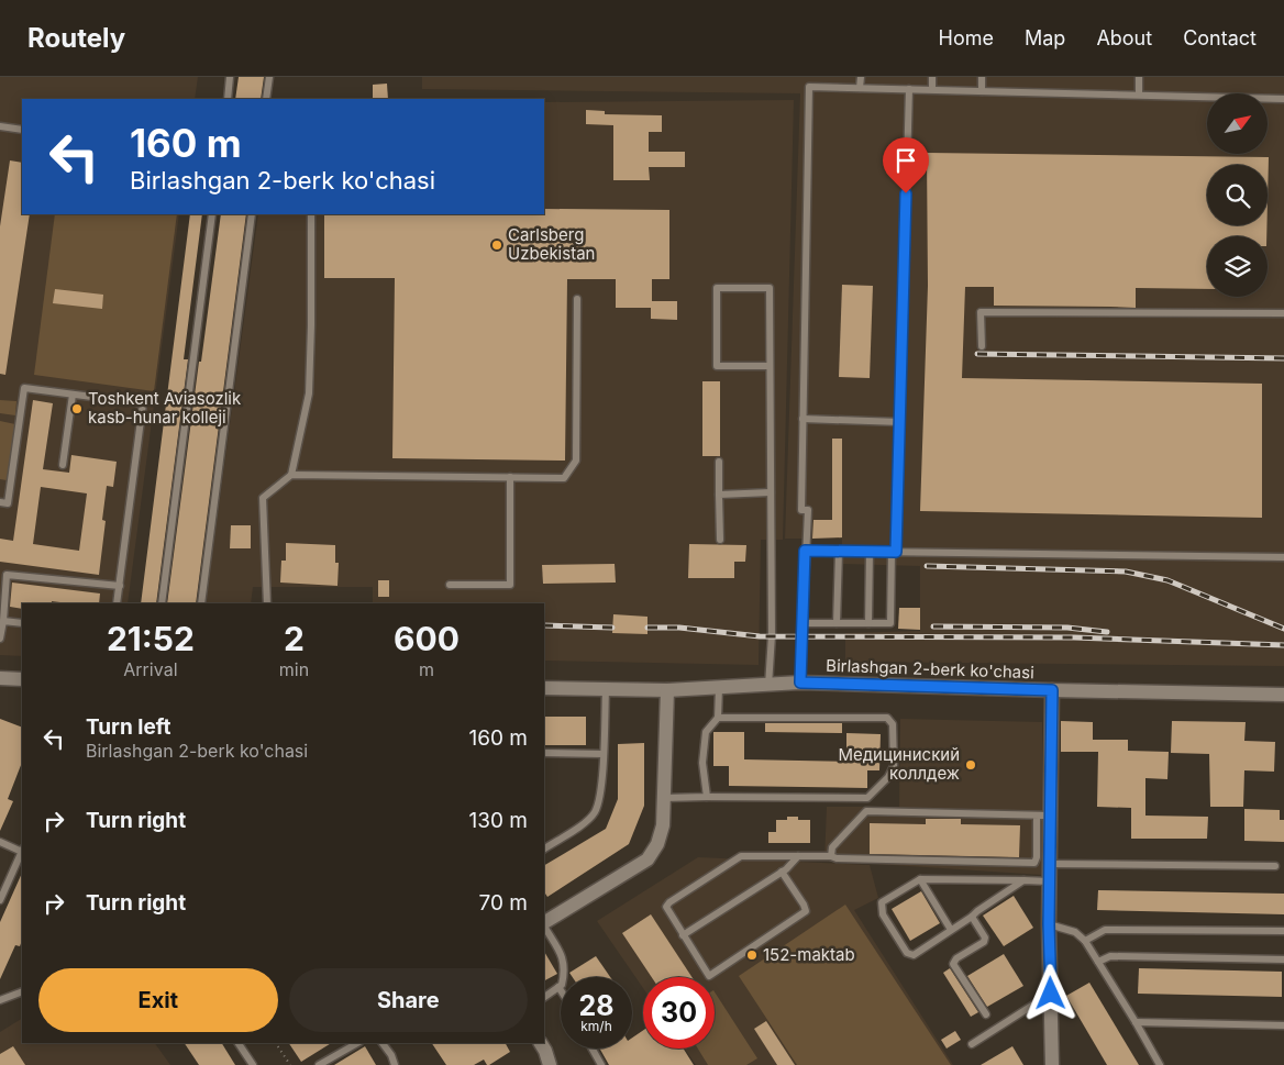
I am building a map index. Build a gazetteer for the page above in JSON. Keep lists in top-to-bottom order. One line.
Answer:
{"streets":{"street":["Birlashgan 2-berk ko'chasi"]},"places":["Carlsberg Uzbekistan","Toshkent Aviasozlik kasb-hunar kolleji","Медициниский коллдеж","152-maktab"],"north":"top right","page":{"header":"Routely","nav":["Home","Map","About","Contact"],"turn":["160 m","Birlashgan 2-berk ko'chasi"],"eta":["21:52","Arrival","2","min","600","m"],"list":[{"name":"Turn left","note":"Birlashgan 2-berk ko'chasi","value":"160 m"},{"name":"Turn right","value":"130 m"},{"name":"Turn right","value":"70 m"}],"buttons":["Exit","Share"],"speed":"28 km/h","limit":"30"}}
